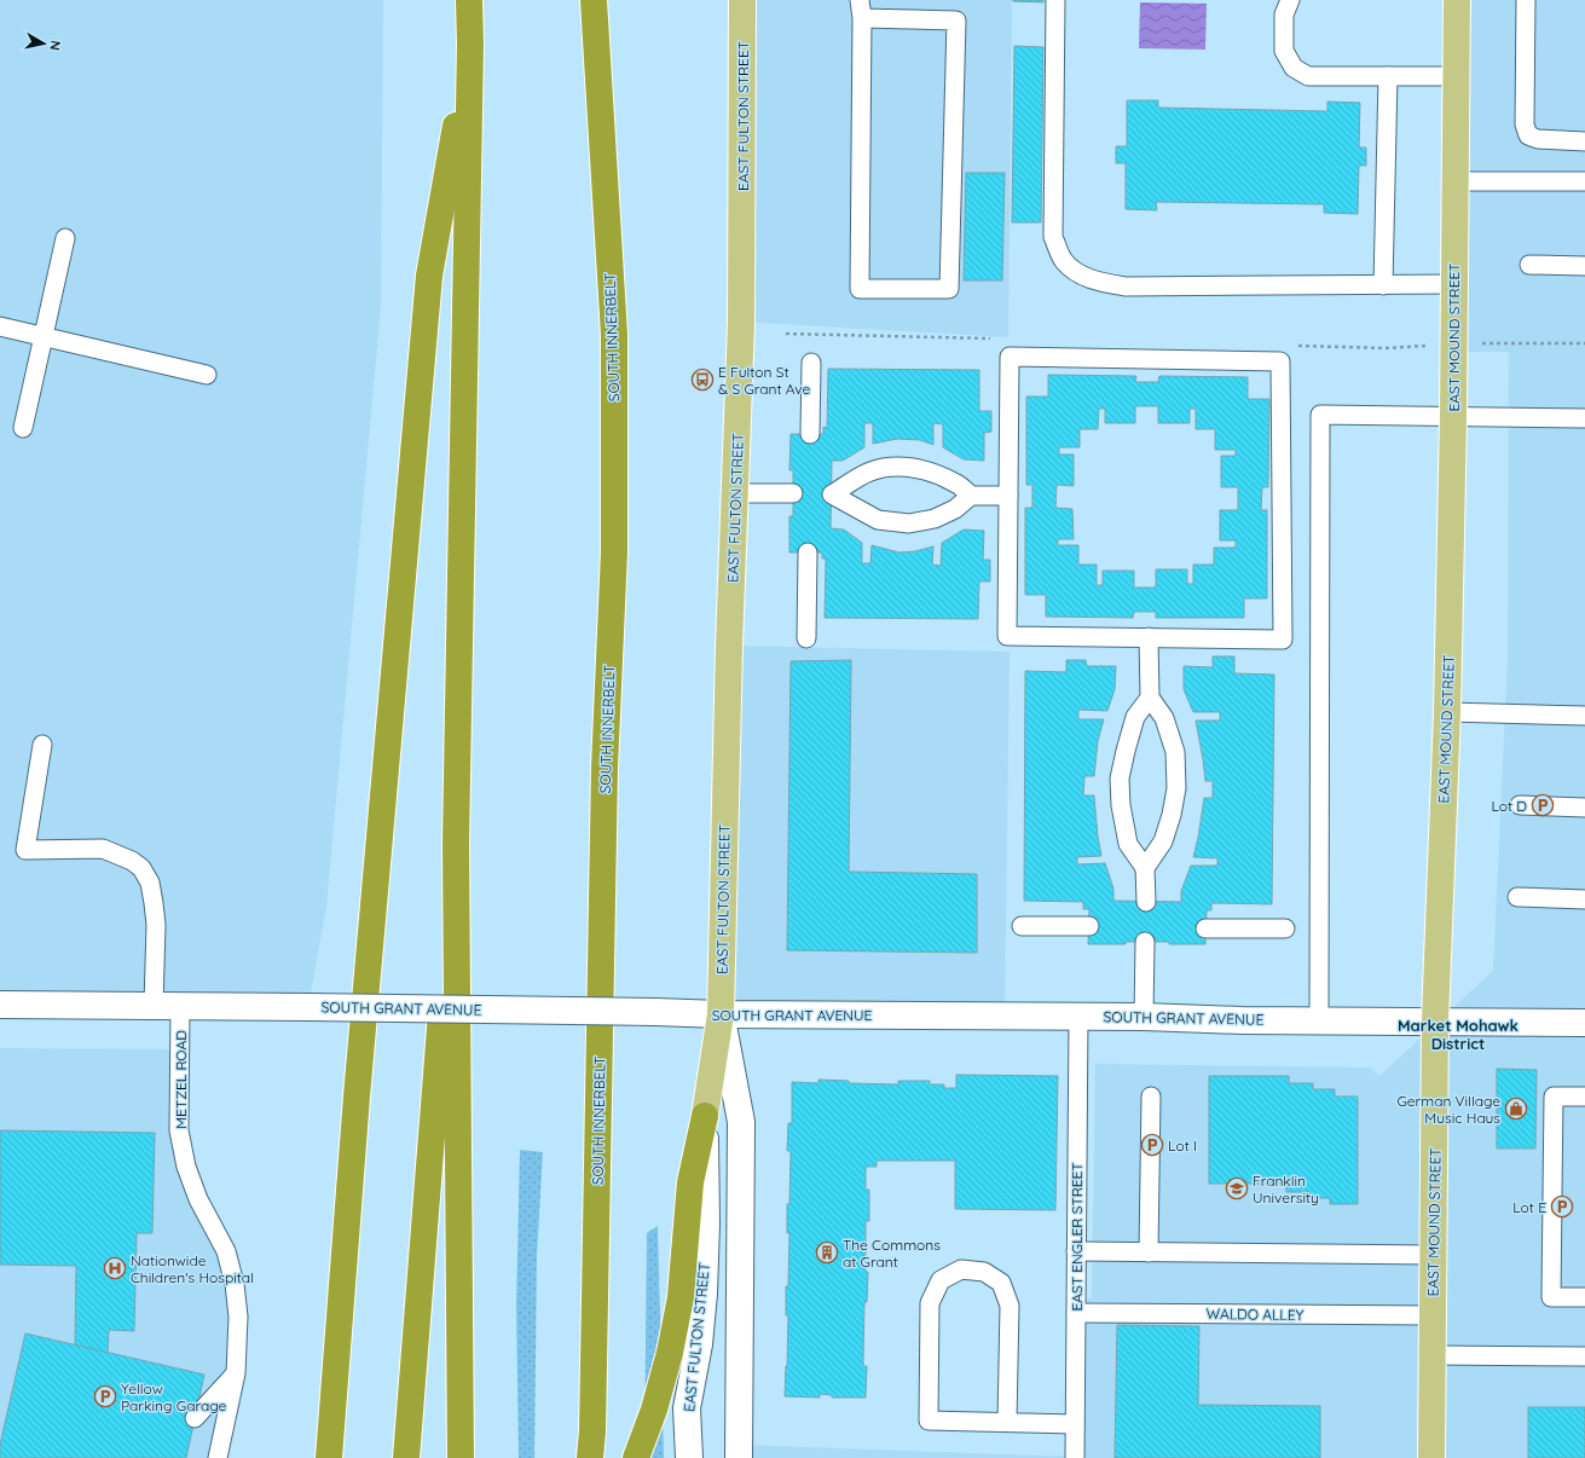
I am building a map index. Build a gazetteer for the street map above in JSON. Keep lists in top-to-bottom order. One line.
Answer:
{"streets":{"highway":["SOUTH INNERBELT"],"main road":["EAST FULTON STREET","EAST MOUND STREET"],"street":["SOUTH GRANT AVENUE"],"lane":["METZEL ROAD","EAST ENGLER STREET","WALDO ALLEY"]},"crossings":[["EAST FULTON STREET","SOUTH GRANT AVENUE"],["EAST MOUND STREET","SOUTH GRANT AVENUE"],["EAST MOUND STREET","WALDO ALLEY"],["SOUTH GRANT AVENUE","METZEL ROAD"],["SOUTH GRANT AVENUE","EAST ENGLER STREET"],["EAST ENGLER STREET","WALDO ALLEY"]],"districts":["Market Mohawk District"],"places":{"bus stop":["E Fulton St & S Grant Ave"],"parking":["Lot D","Lot I","Lot E","Yellow Parking Garage"],"shop":["German Village Music Haus"],"school or university":["Franklin University"],"building":["The Commons at Grant"],"hospital":["Nationwide Children's Hospital"]},"north":"right"}
